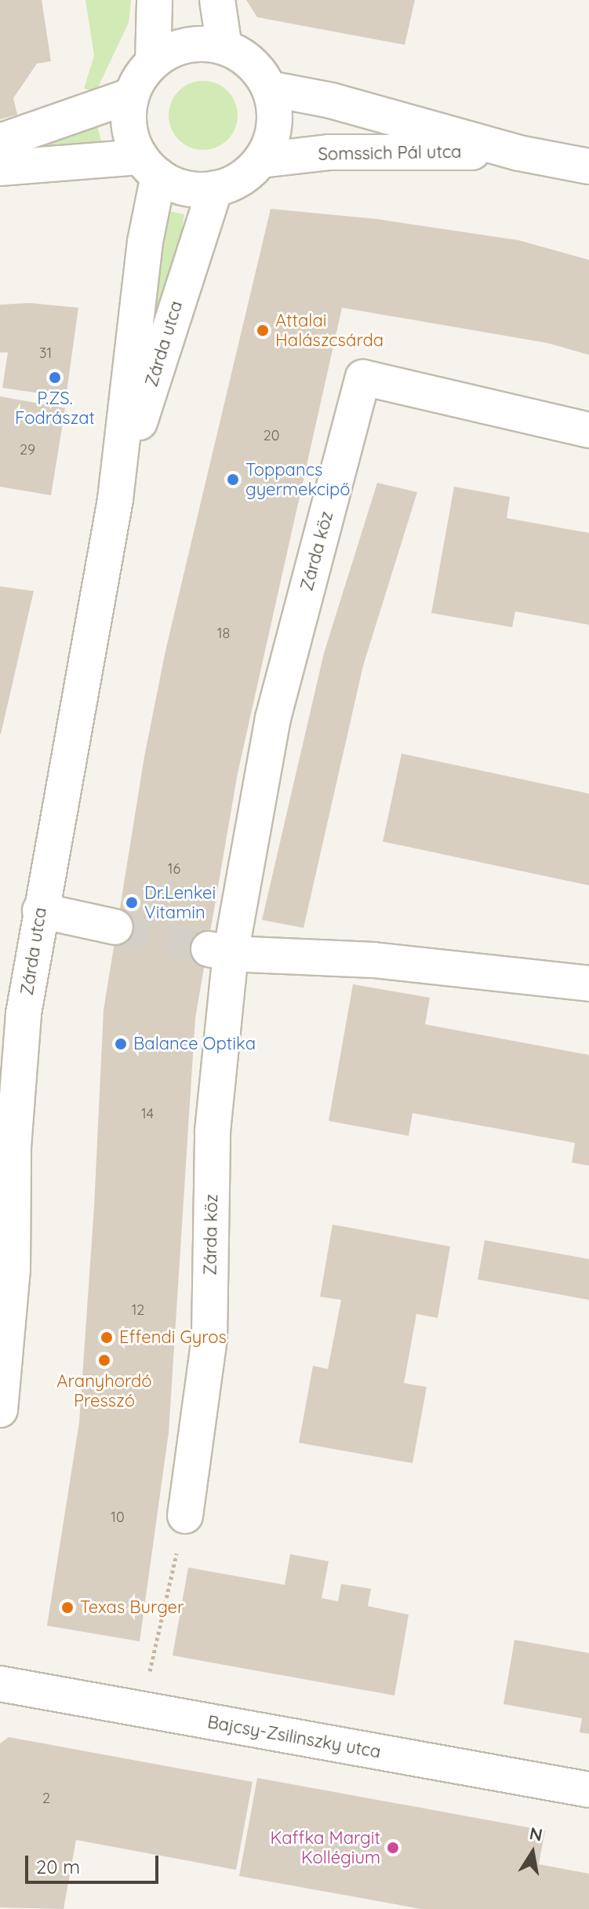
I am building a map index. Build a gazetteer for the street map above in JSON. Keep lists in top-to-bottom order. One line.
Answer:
{"streets":{"street":["Somssich Pál utca","Zárda utca","Zárda köz","Bajcsy-Zsilinszky utca"]},"crossings":[["Somssich Pál utca","Zárda utca"]],"places":["Attalai Halászcsárda","P.ZS. Fodrászat","Toppancs gyermekcipő","Dr.Lenkei Vitamin","Balance Optika","Effendi Gyros","Aranyhordó Presszó","Texas Burger","Kaffka Margit Kollégium"],"house_numbers":["31","20","29","18","16","14","12","10","2"],"scale_bar":"20 m","north":"top"}
